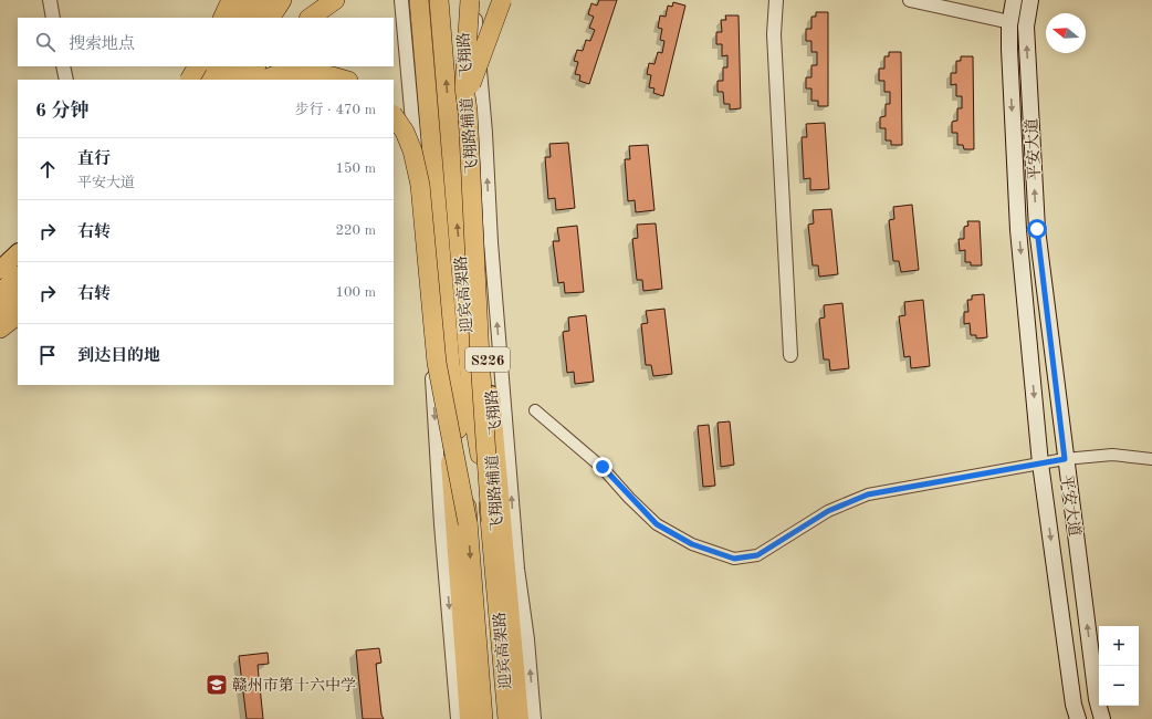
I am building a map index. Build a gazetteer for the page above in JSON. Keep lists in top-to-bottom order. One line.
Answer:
{"streets":{"highway":["迎宾高架路"],"main road":["飞翔路","平安大道","S226"],"street":["飞翔路辅道"]},"places":{"school or university":["赣州市第十六中学"]},"north":"left","page":{"search":"搜索地点","heading":["6 分钟","步行 · 470 m"],"list":[["直行","平安大道","150 m"],["右转","220 m"],["右转","100 m"],"到达目的地"],"map_buttons":["+","−"]}}
